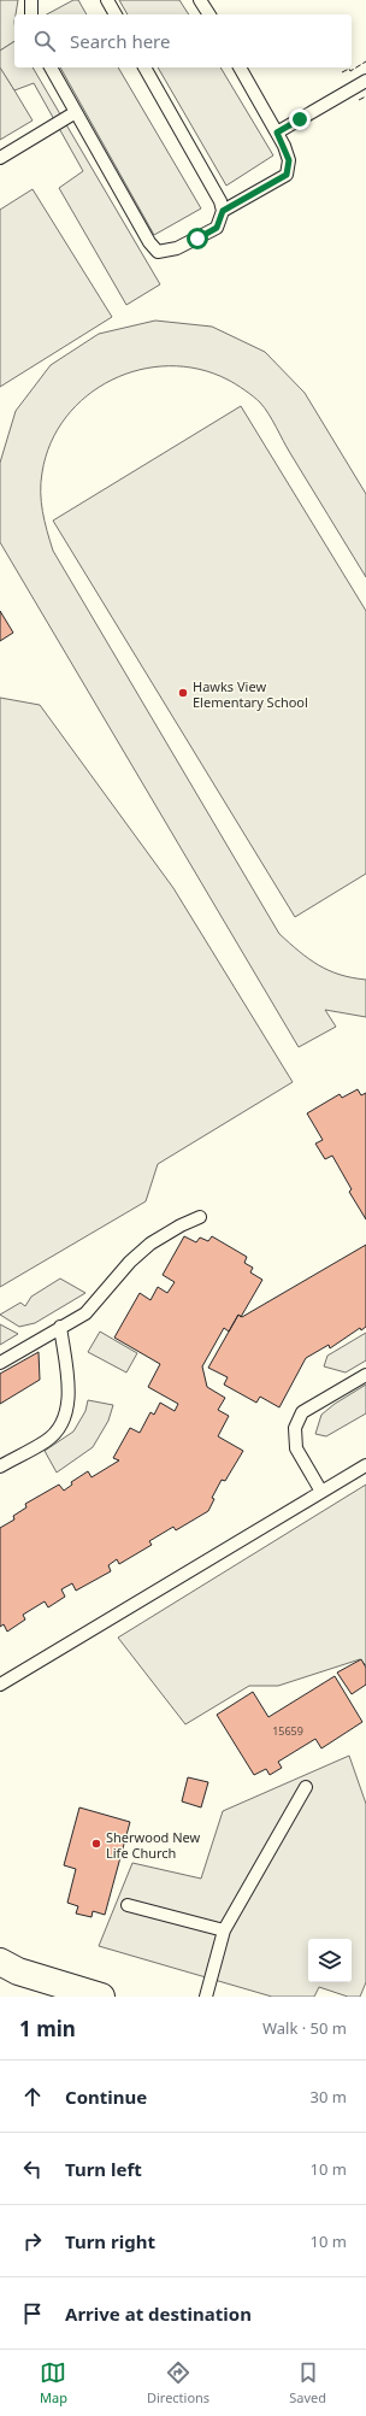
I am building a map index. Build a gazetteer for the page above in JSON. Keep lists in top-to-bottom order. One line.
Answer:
{"places":["Hawks View Elementary School","Sherwood New Life Church"],"house_numbers":["15659"],"page":{"search":"Search here","heading":["1 min","Walk · 50 m"],"list":[["Continue","30 m"],["Turn left","10 m"],["Turn right","10 m"],"Arrive at destination"],"nav":["Map","Directions","Saved"]}}
